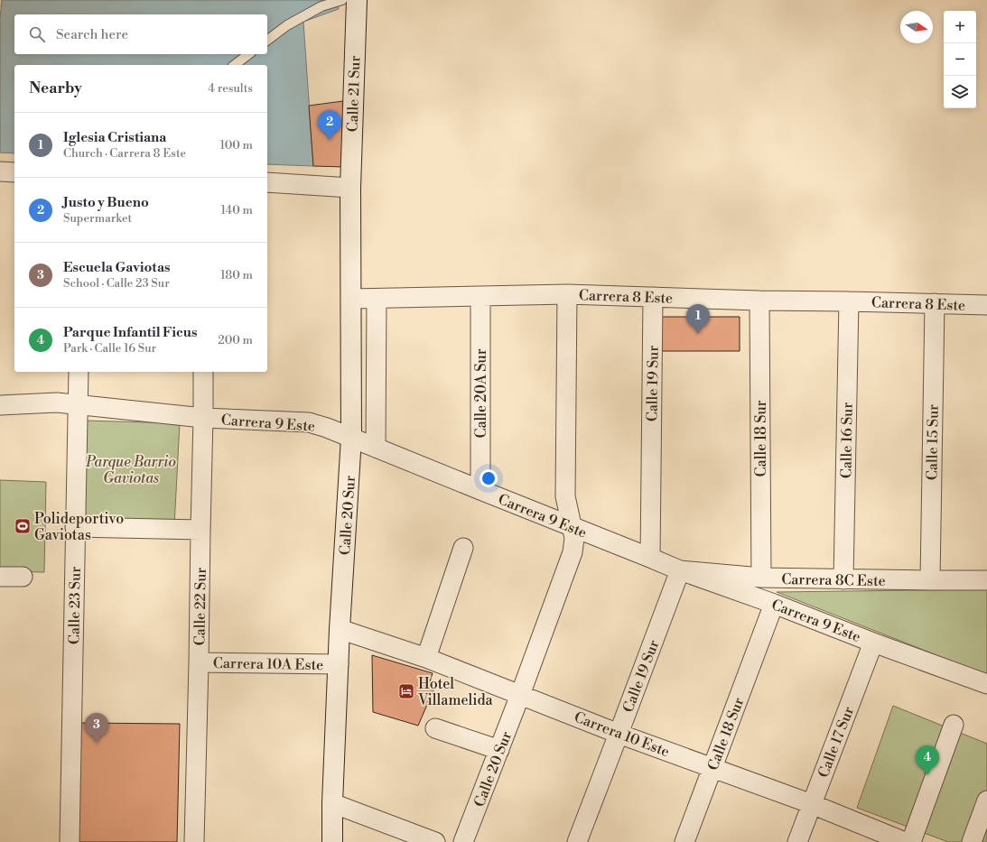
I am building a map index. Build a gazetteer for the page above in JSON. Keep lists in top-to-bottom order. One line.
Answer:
{"streets":{"street":["Calle 21 Sur","Carrera 8 Este","Calle 19 Sur","Calle 20A Sur","Carrera 9 Este","Calle 18 Sur","Calle 16 Sur","Calle 15 Sur","Calle 20 Sur","Carrera 8C Este","Calle 23 Sur","Calle 22 Sur","Carrera 10A Este","Carrera 10 Este","Calle 17 Sur"]},"crossings":[["Calle 21 Sur","Calle 20 Sur"],["Carrera 8 Este","Calle 19 Sur"],["Carrera 8 Este","Calle 20A Sur"],["Carrera 8 Este","Calle 18 Sur"],["Carrera 8 Este","Calle 16 Sur"],["Carrera 8 Este","Calle 15 Sur"],["Carrera 8 Este","Calle 20 Sur"],["Calle 19 Sur","Carrera 9 Este"],["Calle 19 Sur","Carrera 8C Este"],["Calle 19 Sur","Carrera 10 Este"],["Calle 20A Sur","Carrera 9 Este"],["Carrera 9 Este","Calle 18 Sur"],["Carrera 9 Este","Calle 20 Sur"],["Carrera 9 Este","Carrera 8C Este"],["Carrera 9 Este","Calle 23 Sur"],["Carrera 9 Este","Calle 22 Sur"],["Carrera 9 Este","Calle 17 Sur"],["Calle 18 Sur","Carrera 8C Este"],["Calle 18 Sur","Carrera 10 Este"],["Calle 16 Sur","Carrera 8C Este"],["Calle 15 Sur","Carrera 8C Este"],["Calle 20 Sur","Carrera 10A Este"],["Calle 20 Sur","Carrera 10 Este"],["Calle 22 Sur","Carrera 10A Este"],["Carrera 10 Este","Calle 17 Sur"]],"parks":["Parque Barrio Gaviotas"],"places":{"sports":["Polideportivo Gaviotas"],"hotel":["Hotel Villamelida"]},"north":"right","page":{"map_buttons":["+","−"],"search":"Search here","heading":["Nearby","4 results"],"pins":["2","1","3","4"],"list":[{"mark":"1","name":"Iglesia Cristiana","note":"Church · Carrera 8 Este","value":"100 m"},{"mark":"2","name":"Justo y Bueno","note":"Supermarket","value":"140 m"},{"mark":"3","name":"Escuela Gaviotas","note":"School · Calle 23 Sur","value":"180 m"},{"mark":"4","name":"Parque Infantil Ficus","note":"Park · Calle 16 Sur","value":"200 m"}]}}
